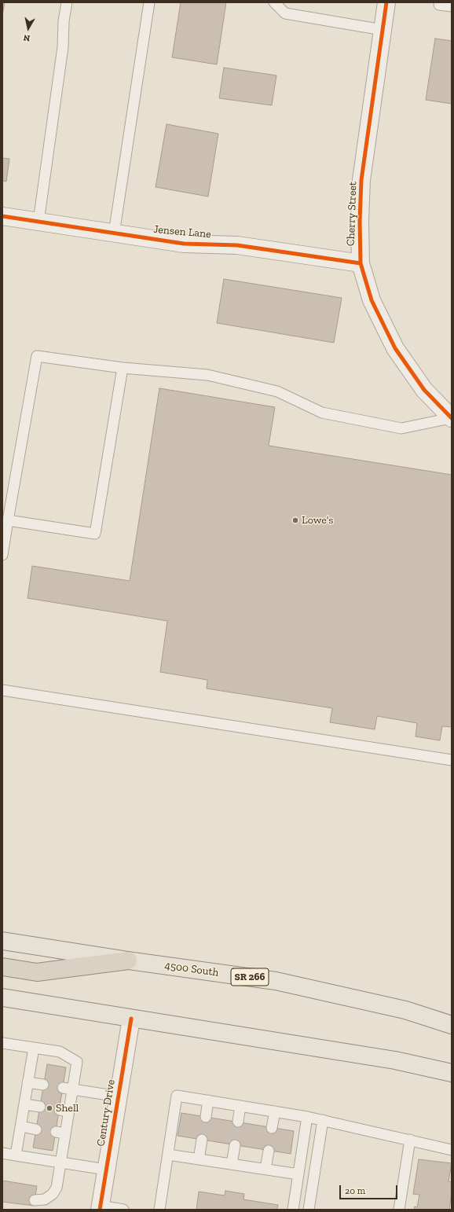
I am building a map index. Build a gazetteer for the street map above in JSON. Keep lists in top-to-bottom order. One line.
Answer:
{"streets":{"main road":["4500 South","SR 266"],"street":["Cherry Street","Jensen Lane","Century Drive"]},"crossings":[["Cherry Street","Jensen Lane"]],"places":["Lowe's","Shell"],"scale_bar":"20 m","north":"bottom"}
